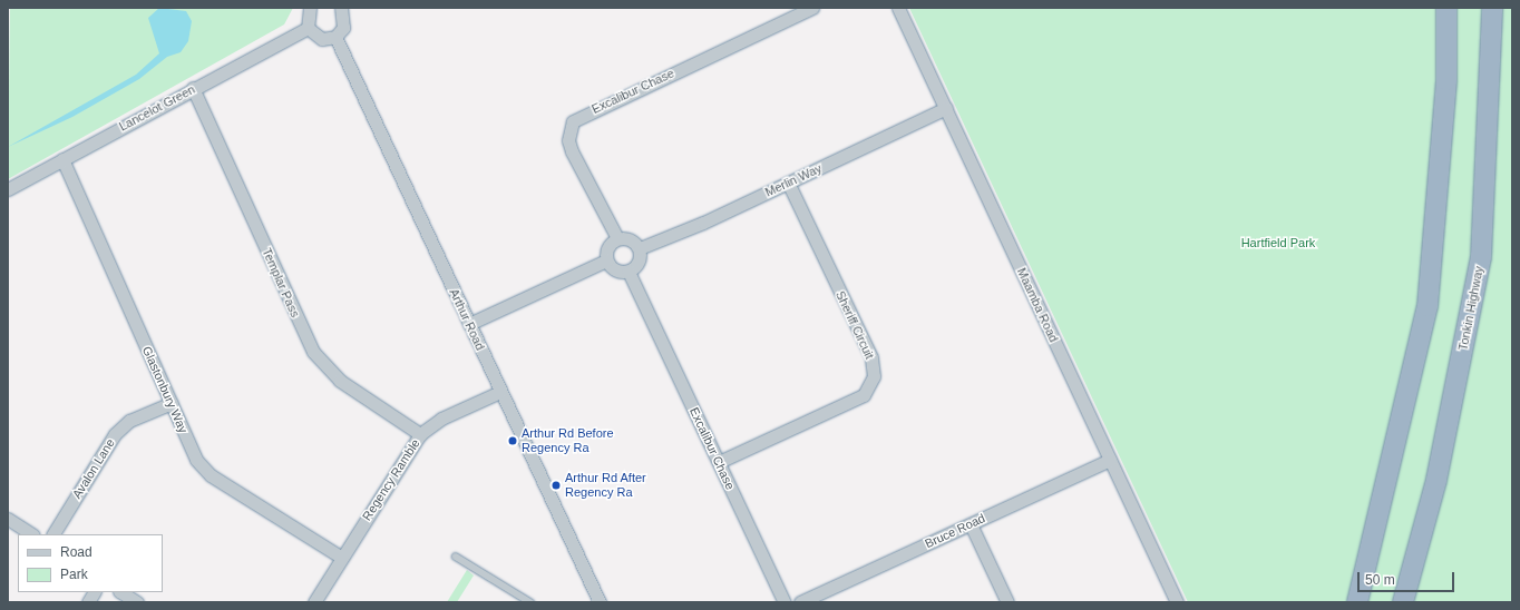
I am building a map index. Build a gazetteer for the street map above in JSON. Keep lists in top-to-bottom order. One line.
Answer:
{"streets":{"highway":["Tonkin Highway"],"street":["Excalibur Chase","Lancelot Green","Merlin Way","Templar Pass","Maamba Road","Arthur Road","Sheriff Circuit","Glastonbury Way","Avalon Lane","Regency Ramble","Bruce Road"]},"crossings":[["Excalibur Chase","Merlin Way"],["Excalibur Chase","Sheriff Circuit"],["Lancelot Green","Templar Pass"],["Lancelot Green","Glastonbury Way"],["Merlin Way","Maamba Road"],["Merlin Way","Sheriff Circuit"],["Templar Pass","Regency Ramble"],["Maamba Road","Bruce Road"],["Arthur Road","Regency Ramble"],["Glastonbury Way","Avalon Lane"],["Glastonbury Way","Regency Ramble"]],"parks":["Hartfield Park"],"places":["Arthur Rd Before Regency Ra","Arthur Rd After Regency Ra"],"legend":["Road","Park"],"scale_bar":"50 m"}
